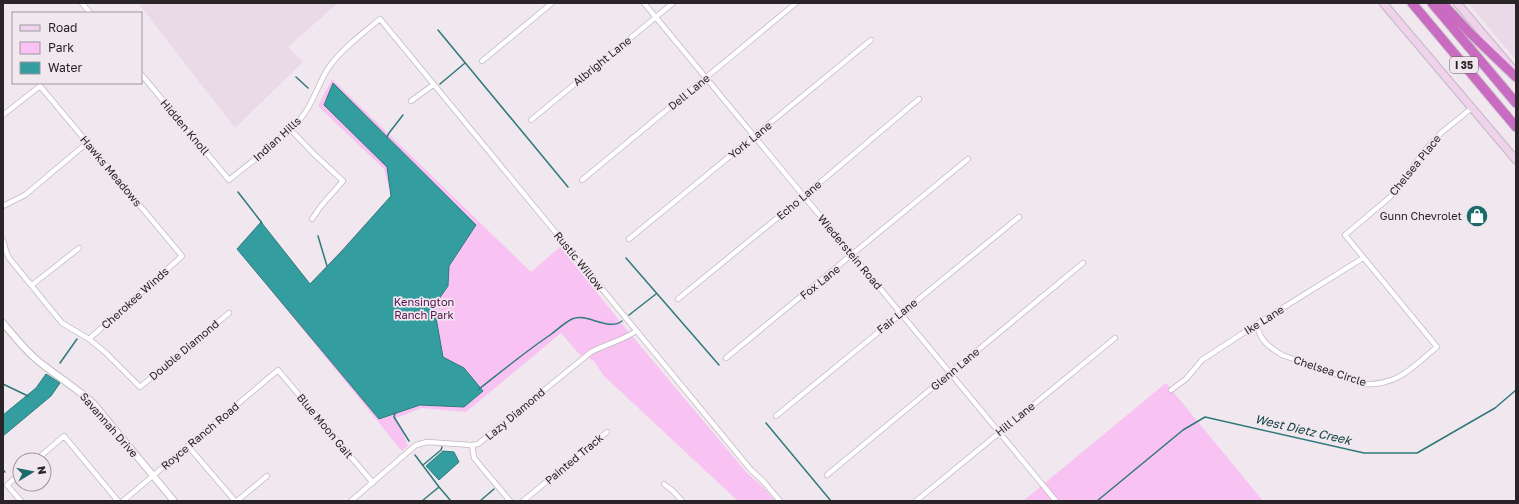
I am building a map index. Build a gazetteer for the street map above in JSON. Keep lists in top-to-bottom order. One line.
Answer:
{"streets":{"highway":["I 35"],"street":["Albright Lane","Dell Lane","Hidden Knoll","Indian Hills","York Lane","Chelsea Place","Hawks Meadows","Echo Lane","Wiederstein Road","Rustic Willow","Fox Lane","Cherokee Winds","Fair Lane","Ike Lane","Double Diamond","Glenn Lane","Chelsea Circle","Lazy Diamond","Hill Lane","Savannah Drive","Blue Moon Gait","Royce Ranch Road","Painted Track"]},"crossings":[["Albright Lane","Wiederstein Road"],["Dell Lane","Wiederstein Road"],["Hidden Knoll","Indian Hills"],["Indian Hills","Rustic Willow"],["York Lane","Wiederstein Road"],["Chelsea Place","Ike Lane"],["Chelsea Place","Chelsea Circle"],["Hawks Meadows","Cherokee Winds"],["Echo Lane","Wiederstein Road"],["Wiederstein Road","Fox Lane"],["Wiederstein Road","Fair Lane"],["Wiederstein Road","Glenn Lane"],["Wiederstein Road","Hill Lane"],["Rustic Willow","Lazy Diamond"],["Cherokee Winds","Double Diamond"],["Ike Lane","Chelsea Circle"],["Lazy Diamond","Blue Moon Gait"],["Savannah Drive","Royce Ranch Road"],["Blue Moon Gait","Royce Ranch Road"]],"water":["West Dietz Creek"],"parks":["Kensington Ranch Park"],"places":{"shop":["Gunn Chevrolet"]},"legend":["Road","Park","Water"],"north":"right"}
